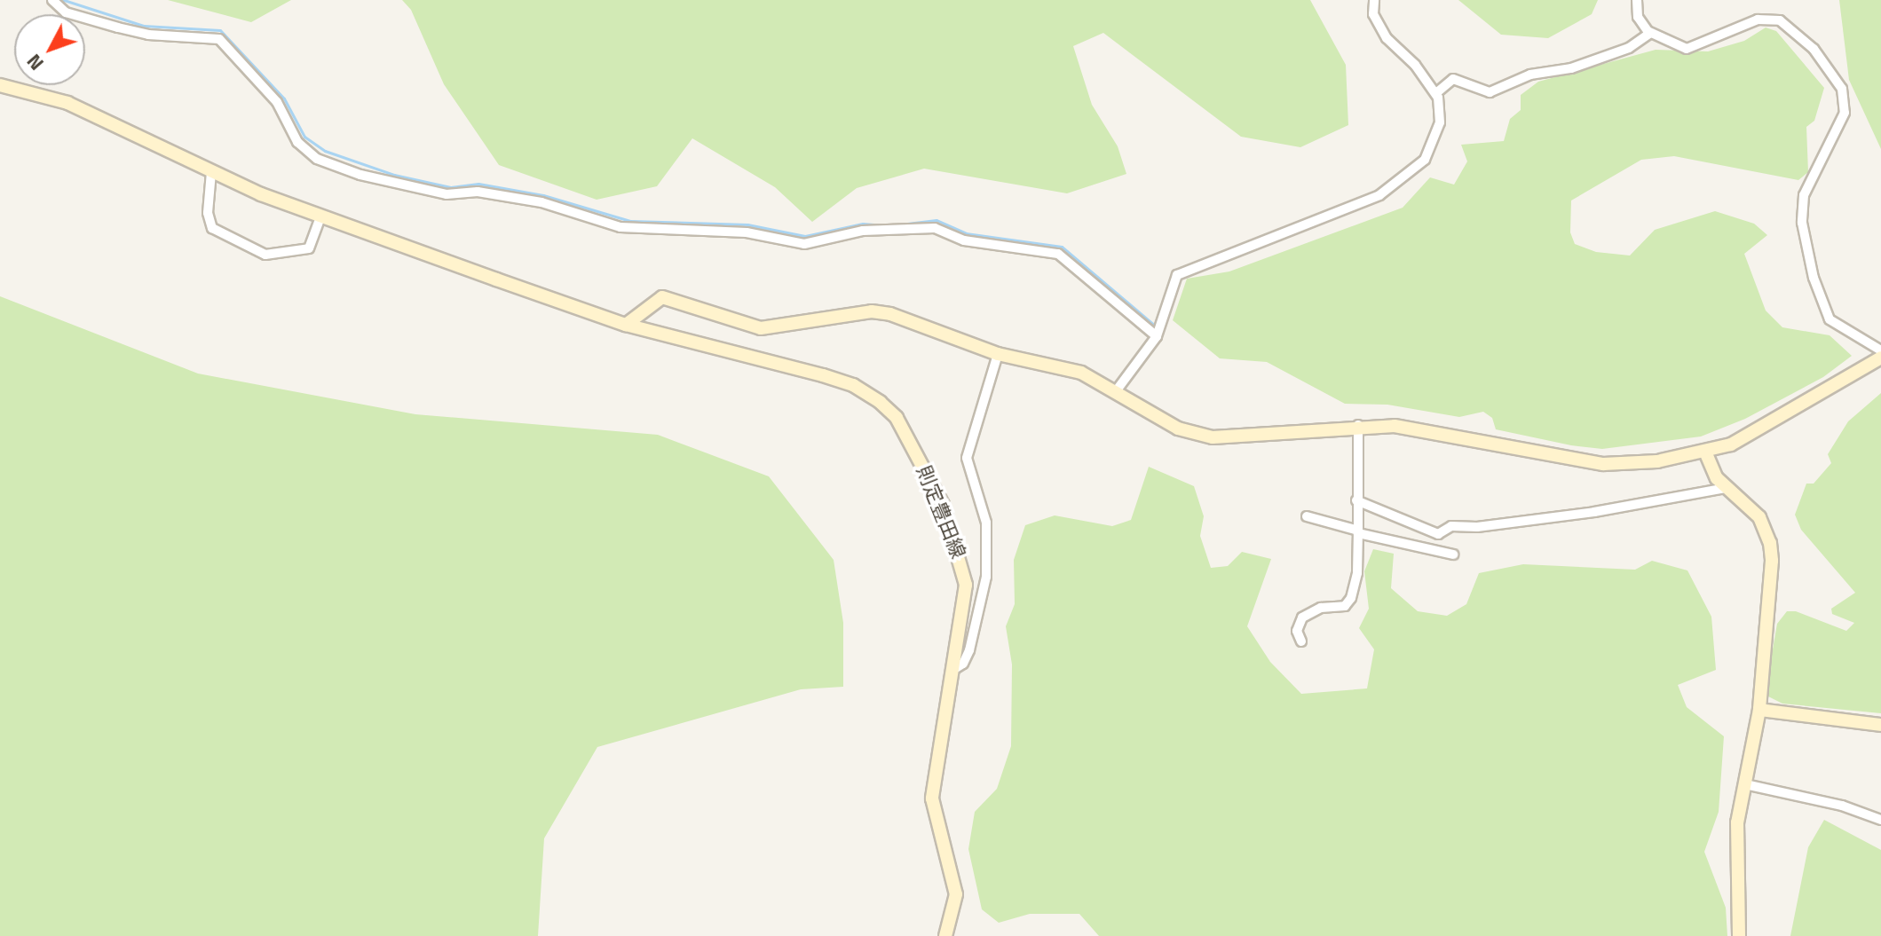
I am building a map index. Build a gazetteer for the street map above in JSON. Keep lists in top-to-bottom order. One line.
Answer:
{"streets":{"main road":["則定豊田線"]},"north":"bottom left"}
